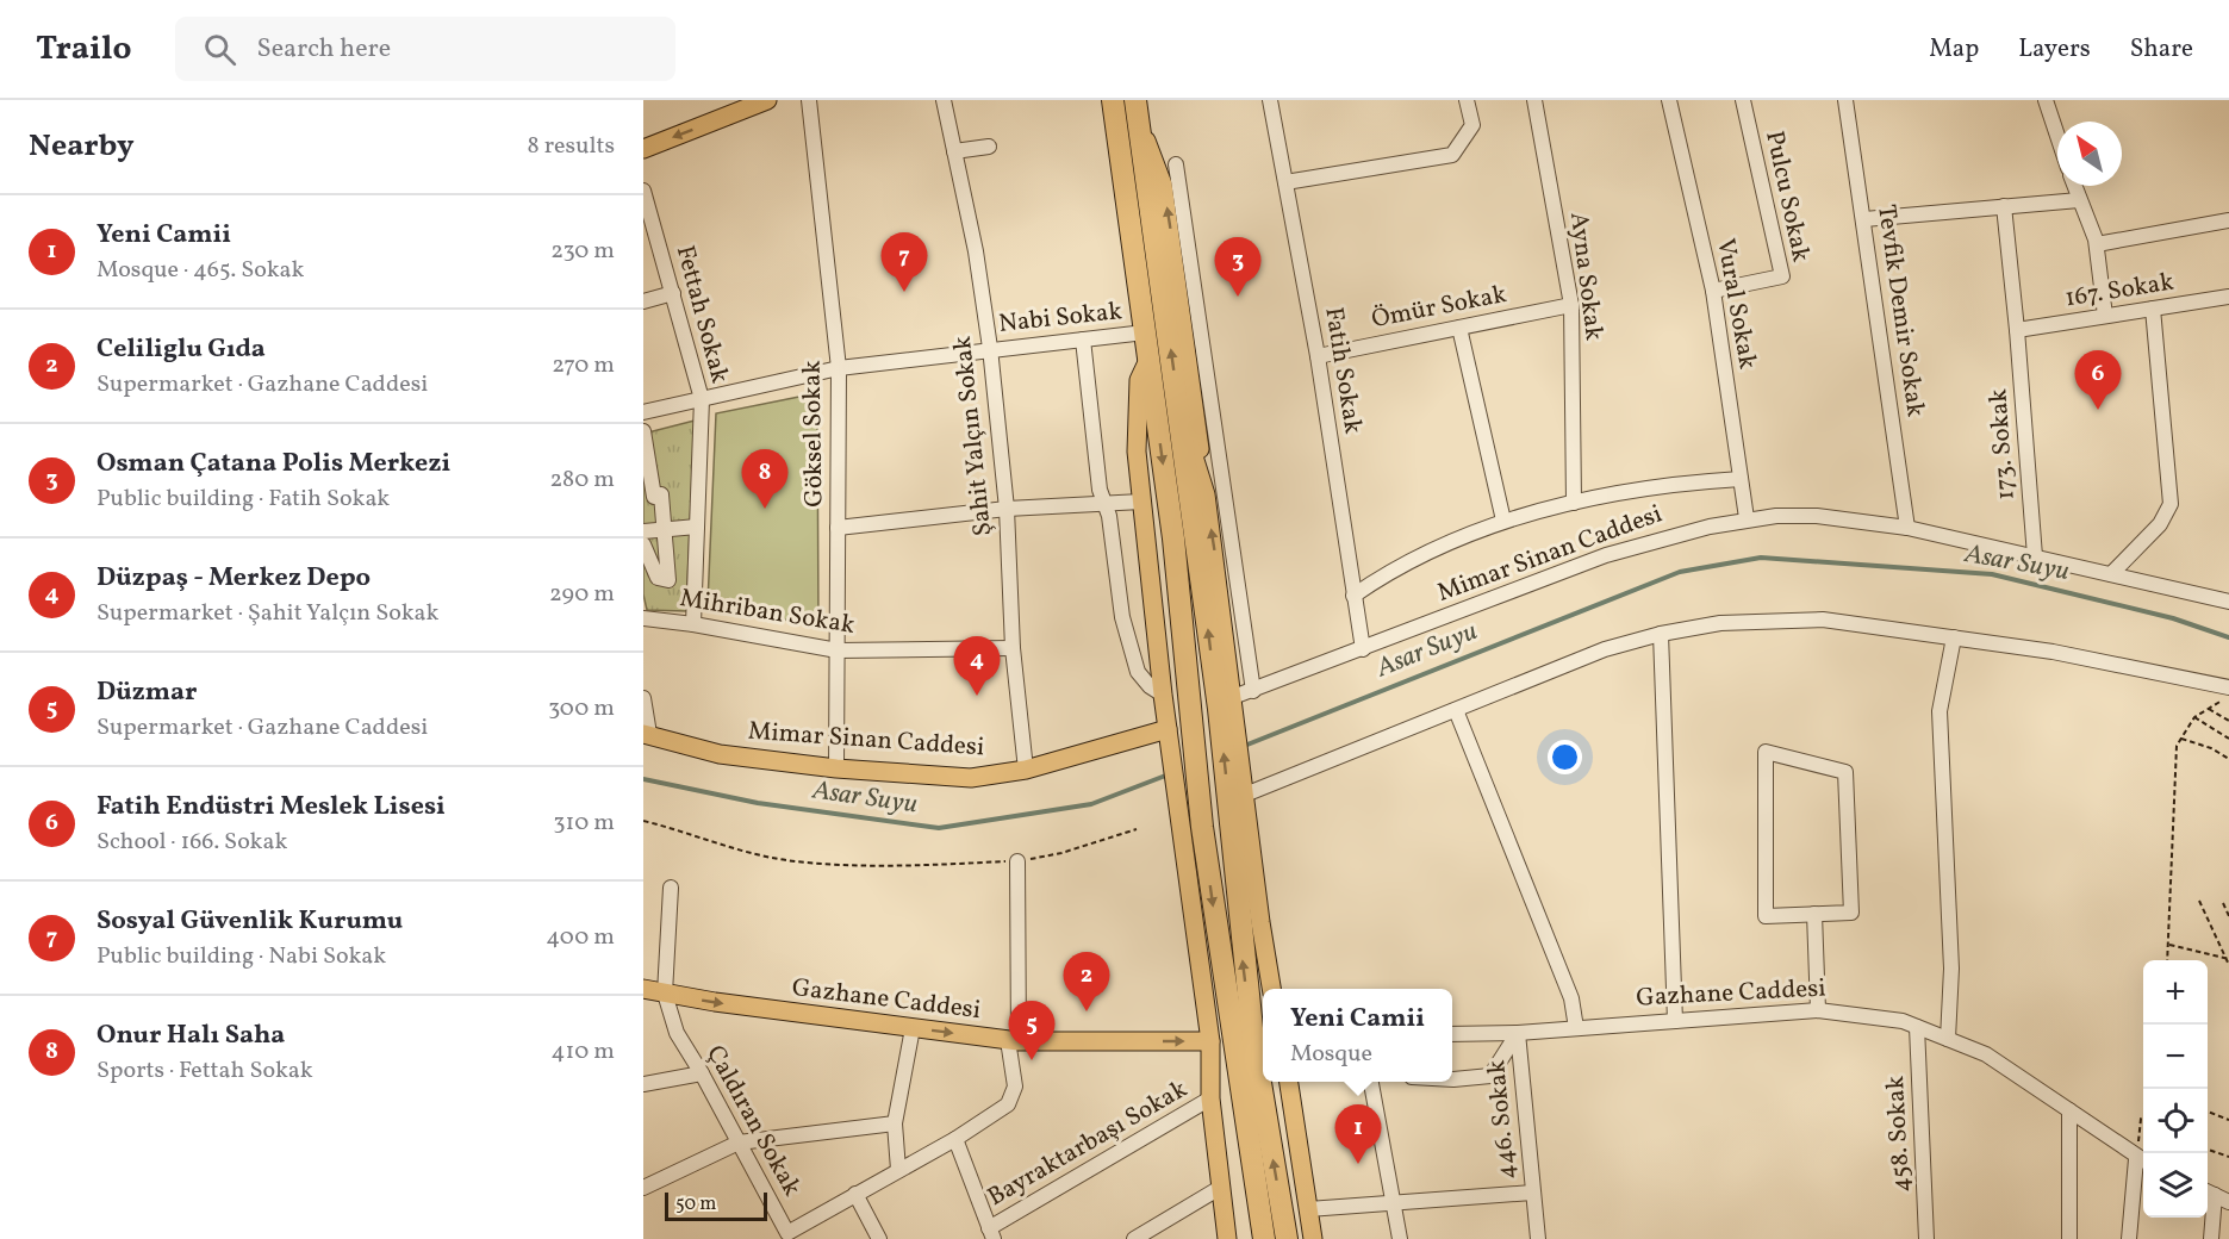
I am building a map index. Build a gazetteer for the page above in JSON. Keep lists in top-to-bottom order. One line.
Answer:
{"streets":{"main road":["Mimar Sinan Caddesi","Gazhane Caddesi"],"street":["Pulcu Sokak","Ayna Sokak","167. Sokak","Vural Sokak","Ömür Sokak","Tevfik Demir Sokak","Fettah Sokak","Nabi Sokak","Fatih Sokak","Göksel Sokak","Şahit Yalçın Sokak","173. Sokak","Mihriban Sokak","446. Sokak","Çaldıran Sokak","458. Sokak","Bayraktarbaşı Sokak"]},"crossings":[["Pulcu Sokak","Vural Sokak"],["Ayna Sokak","Ömür Sokak"],["167. Sokak","173. Sokak"],["Vural Sokak","Mimar Sinan Caddesi"],["Ömür Sokak","Fatih Sokak"],["Tevfik Demir Sokak","Mimar Sinan Caddesi"],["Fettah Sokak","Nabi Sokak"],["Fettah Sokak","Mihriban Sokak"],["Nabi Sokak","Göksel Sokak"],["Nabi Sokak","Şahit Yalçın Sokak"],["Fatih Sokak","Mimar Sinan Caddesi"],["Göksel Sokak","Mimar Sinan Caddesi"],["Göksel Sokak","Mihriban Sokak"],["Şahit Yalçın Sokak","Mimar Sinan Caddesi"],["Şahit Yalçın Sokak","Mihriban Sokak"],["173. Sokak","Mimar Sinan Caddesi"],["Gazhane Caddesi","446. Sokak"],["Gazhane Caddesi","Çaldıran Sokak"],["Gazhane Caddesi","458. Sokak"]],"water":["Asar Suyu"],"scale_bar":"50 m","north":"top left","page":{"header":"Trailo","search":"Search here","nav":["Map","Layers","Share"],"heading":["Nearby","8 results"],"list":[{"mark":"1","name":"Yeni Camii","note":"Mosque · 465. Sokak","value":"230 m"},{"mark":"2","name":"Celiliglu Gıda","note":"Supermarket · Gazhane Caddesi","value":"270 m"},{"mark":"3","name":"Osman Çatana Polis Merkezi","note":"Public building · Fatih Sokak","value":"280 m"},{"mark":"4","name":"Düzpaş - Merkez Depo","note":"Supermarket · Şahit Yalçın Sokak","value":"290 m"},{"mark":"5","name":"Düzmar","note":"Supermarket · Gazhane Caddesi","value":"300 m"},{"mark":"6","name":"Fatih Endüstri Meslek Lisesi","note":"School · 166. Sokak","value":"310 m"},{"mark":"7","name":"Sosyal Güvenlik Kurumu","note":"Public building · Nabi Sokak","value":"400 m"},{"mark":"8","name":"Onur Halı Saha","note":"Sports · Fettah Sokak","value":"410 m"}],"pins":["7","3","6","8","4","2","5","1"],"map_buttons":["+","−"],"popup":["Yeni Camii","Mosque"],"scale":"50 m"}}
